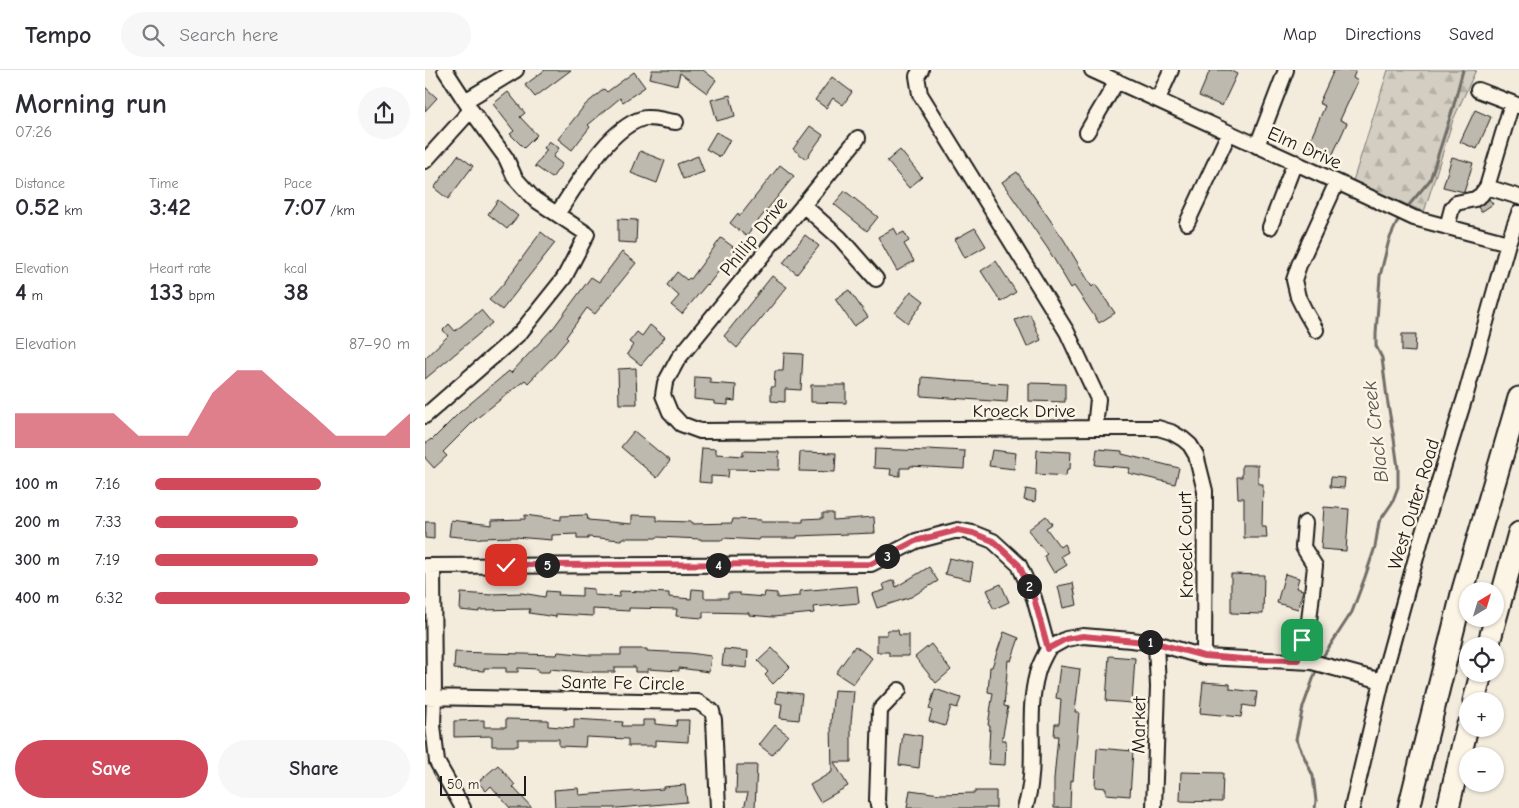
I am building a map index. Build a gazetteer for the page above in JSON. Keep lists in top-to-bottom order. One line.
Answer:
{"streets":{"street":["Elm Drive","Phillip Drive","Kroeck Drive","West Outer Road","Kroeck Court","Sante Fe Circle","Market"]},"crossings":[["Elm Drive","West Outer Road"],["Phillip Drive","Kroeck Drive"],["Kroeck Drive","Kroeck Court"]],"water":["Black Creek"],"scale_bar":"50 m","north":"top right","page":{"header":"Tempo","search":"Search here","nav":["Map","Directions","Saved"],"heading":["Morning run","07:26"],"stats":[["Distance","0.52 km"],["Time","3:42"],["Pace","7:07 /km"],["Elevation","4 m"],["Heart rate","133 bpm"],["kcal","38"]],"chart":["Elevation","87–90 m"],"list":[{"name":"100 m","note":"7:16"},{"name":"200 m","note":"7:33"},{"name":"300 m","note":"7:19"},{"name":"400 m","note":"6:32"}],"pins":["3","4","5","2","1"],"map_buttons":["+","−"],"buttons":["Save","Share"],"scale":"50 m"}}
